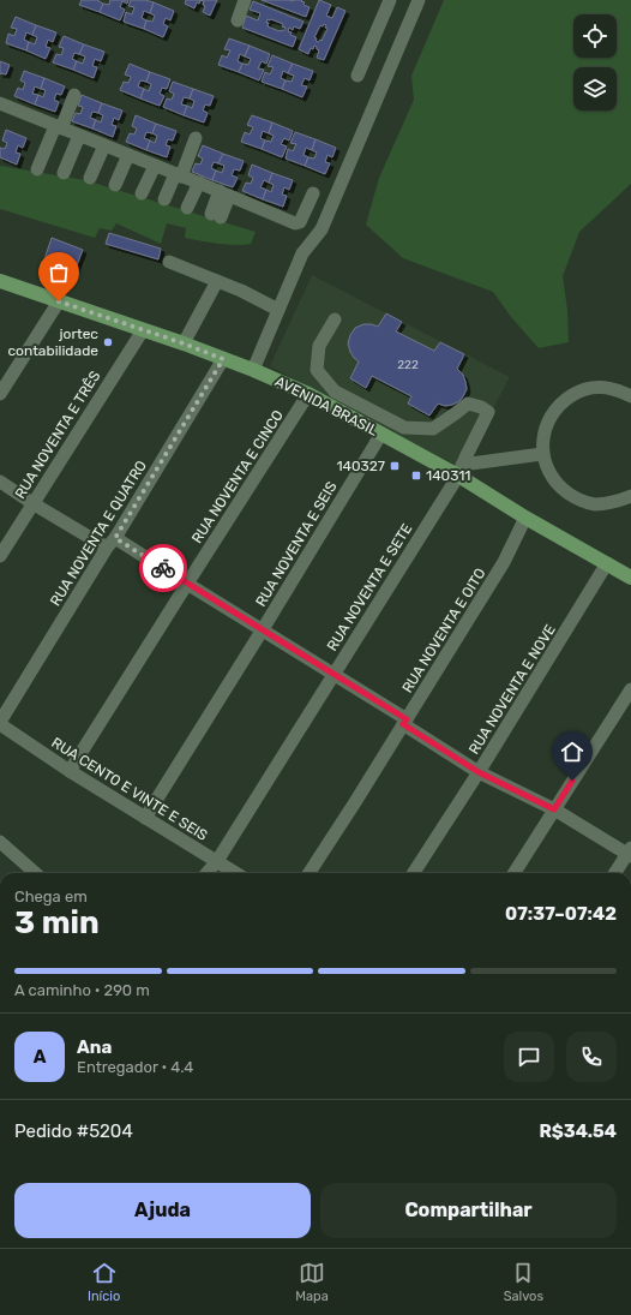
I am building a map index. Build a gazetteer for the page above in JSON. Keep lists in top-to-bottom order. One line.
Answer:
{"streets":{"main road":["AVENIDA BRASIL"],"street":["RUA NOVENTA E TRÊS","RUA NOVENTA E CINCO","RUA NOVENTA E QUATRO","RUA NOVENTA E SEIS","RUA NOVENTA E SETE","RUA NOVENTA E OITO","RUA NOVENTA E NOVE","RUA CENTO E VINTE E SEIS"]},"crossings":[["AVENIDA BRASIL","RUA NOVENTA E TRÊS"],["AVENIDA BRASIL","RUA NOVENTA E CINCO"],["AVENIDA BRASIL","RUA NOVENTA E QUATRO"],["AVENIDA BRASIL","RUA NOVENTA E SEIS"],["AVENIDA BRASIL","RUA NOVENTA E SETE"],["AVENIDA BRASIL","RUA NOVENTA E OITO"],["AVENIDA BRASIL","RUA NOVENTA E NOVE"],["RUA NOVENTA E CINCO","RUA CENTO E VINTE E SEIS"],["RUA NOVENTA E QUATRO","RUA CENTO E VINTE E SEIS"],["RUA NOVENTA E SEIS","RUA CENTO E VINTE E SEIS"],["RUA NOVENTA E SETE","RUA CENTO E VINTE E SEIS"]],"places":{"other":["jortec contabilidade"],"transit":["140327","140311"]},"house_numbers":["222"],"page":{"heading":["3 min","Chega em","07:37–07:42"],"panel":["Ana","Entregador · 4.4","Pedido #5204","R$34.54"],"bar":"A caminho · 290 m","round":"A","buttons":["Ajuda","Compartilhar"],"tabs":["Início","Mapa","Salvos"]}}
